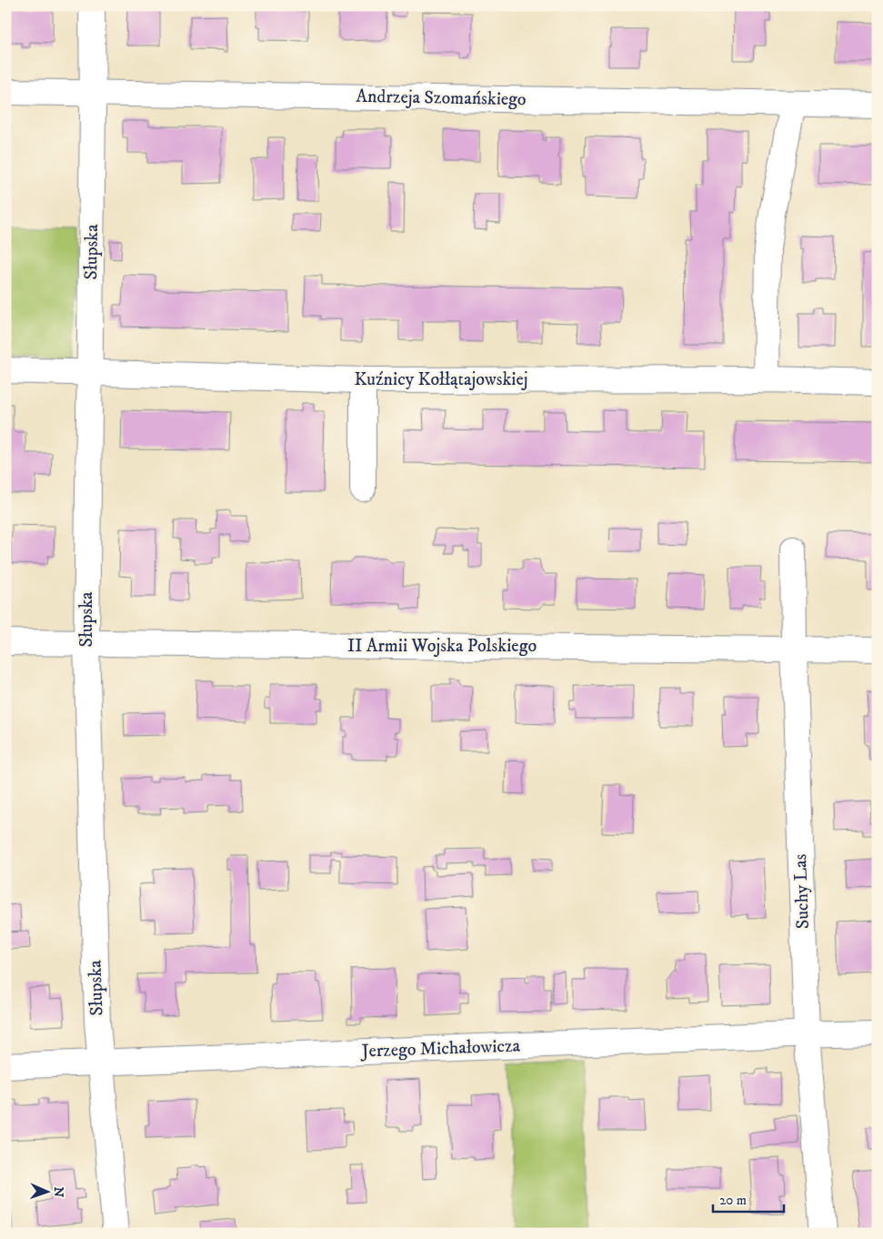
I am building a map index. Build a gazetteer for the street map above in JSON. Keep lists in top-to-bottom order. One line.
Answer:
{"streets":{"street":["Andrzeja Szomańskiego","Słupska","Kuźnicy Kołłątajowskiej","II Armii Wojska Polskiego","Suchy Las","Jerzego Michałowicza"]},"crossings":[["Andrzeja Szomańskiego","Słupska"],["Słupska","Kuźnicy Kołłątajowskiej"],["Słupska","II Armii Wojska Polskiego"],["Słupska","Jerzego Michałowicza"],["II Armii Wojska Polskiego","Suchy Las"],["Suchy Las","Jerzego Michałowicza"]],"scale_bar":"20 m","north":"right"}
